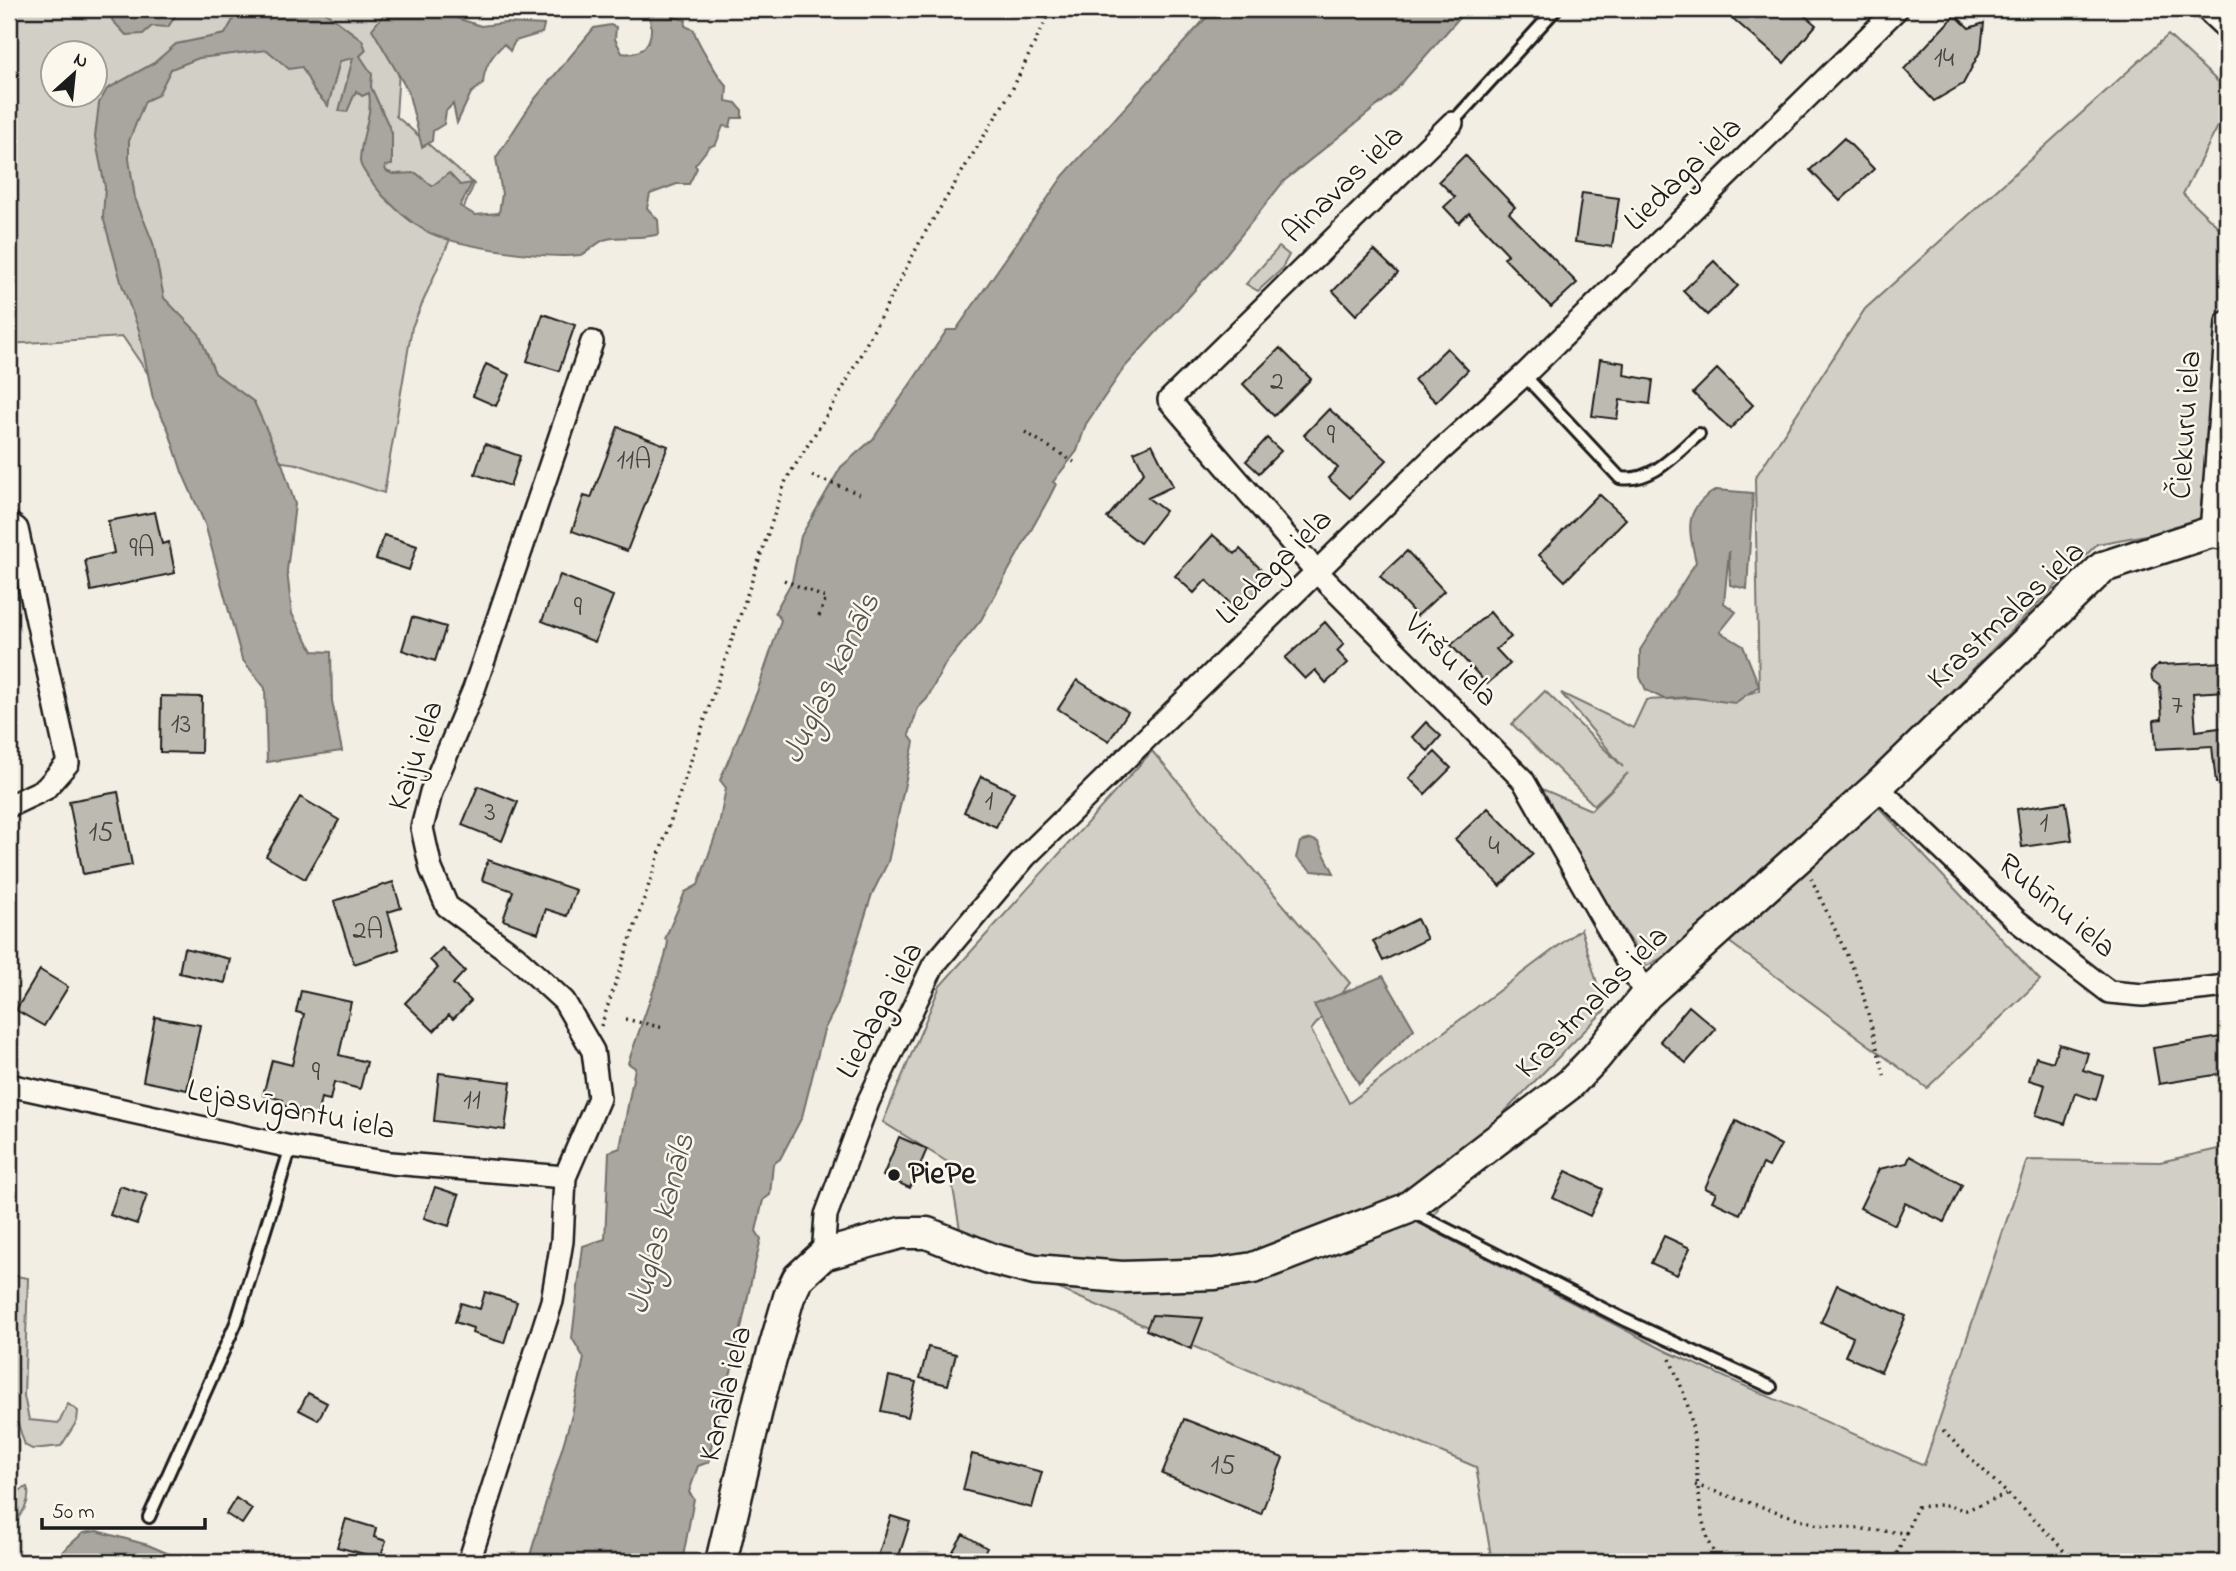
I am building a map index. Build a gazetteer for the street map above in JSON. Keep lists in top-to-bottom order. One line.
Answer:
{"streets":{"street":["Liedaga iela","Ainavas iela","Čiekuru iela","Krastmalas iela","Viršu iela","Kaiju iela","Rubīnu iela","Lejasvīgantu iela","Kanāla iela"]},"crossings":[["Liedaga iela","Krastmalas iela"],["Liedaga iela","Viršu iela"],["Liedaga iela","Kanāla iela"],["Ainavas iela","Viršu iela"],["Čiekuru iela","Krastmalas iela"],["Krastmalas iela","Viršu iela"],["Krastmalas iela","Rubīnu iela"],["Krastmalas iela","Kanāla iela"],["Kaiju iela","Lejasvīgantu iela"]],"water":["Juglas kanāls"],"places":["PiePe"],"house_numbers":["14","2","9","11A","9A","9","7","13","1","3","1","15","4","2A","9","11","15"],"scale_bar":"50 m","north":"top right"}
